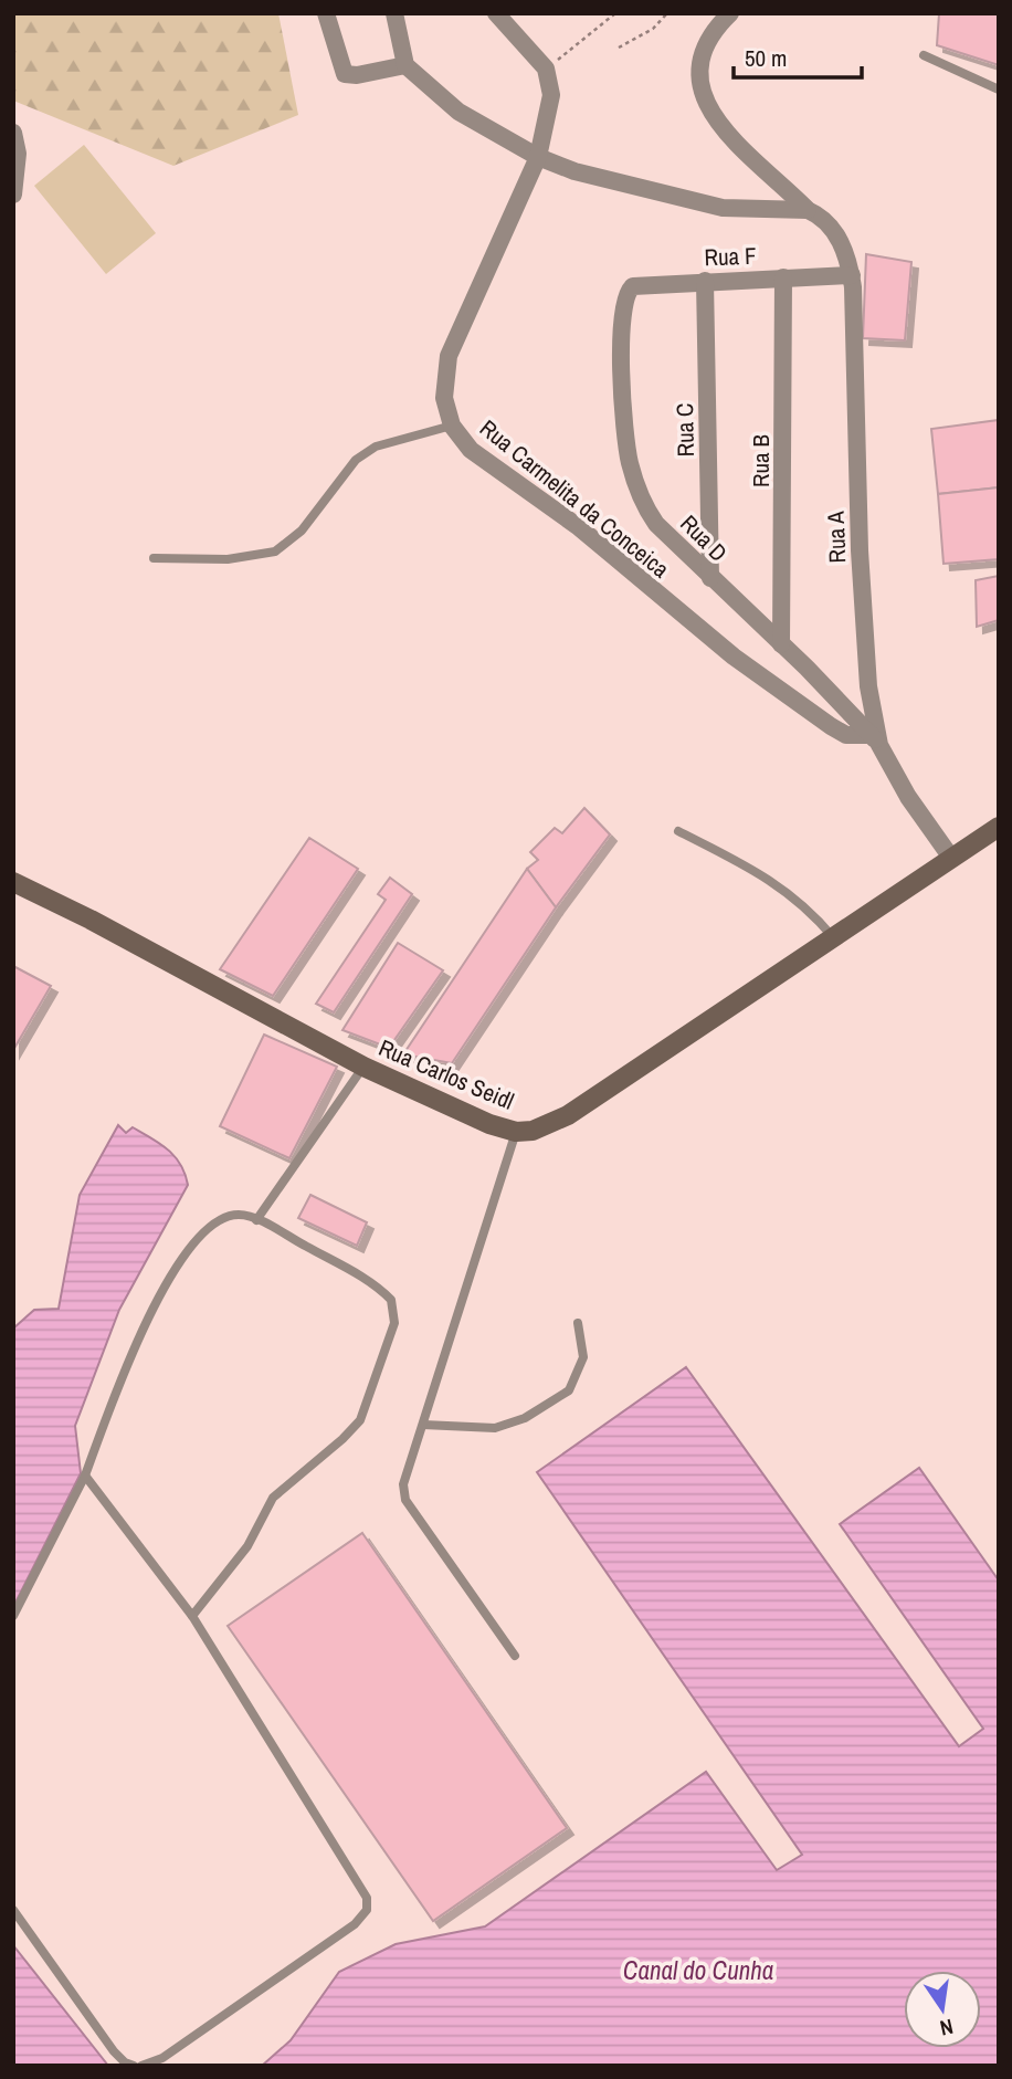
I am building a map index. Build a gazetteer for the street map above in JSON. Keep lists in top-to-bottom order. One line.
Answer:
{"streets":{"street":["Rua F","Rua C","Rua B","Rua Carmelita da Conceica","Rua A","Rua D","Rua Carlos Seidl"]},"crossings":[["Rua F","Rua C"],["Rua F","Rua B"],["Rua F","Rua A"],["Rua F","Rua D"],["Rua C","Rua D"],["Rua B","Rua D"],["Rua Carmelita da Conceica","Rua A"],["Rua Carmelita da Conceica","Rua D"],["Rua A","Rua D"],["Rua A","Rua Carlos Seidl"]],"water":["Canal do Cunha"],"scale_bar":"50 m","north":"bottom"}
